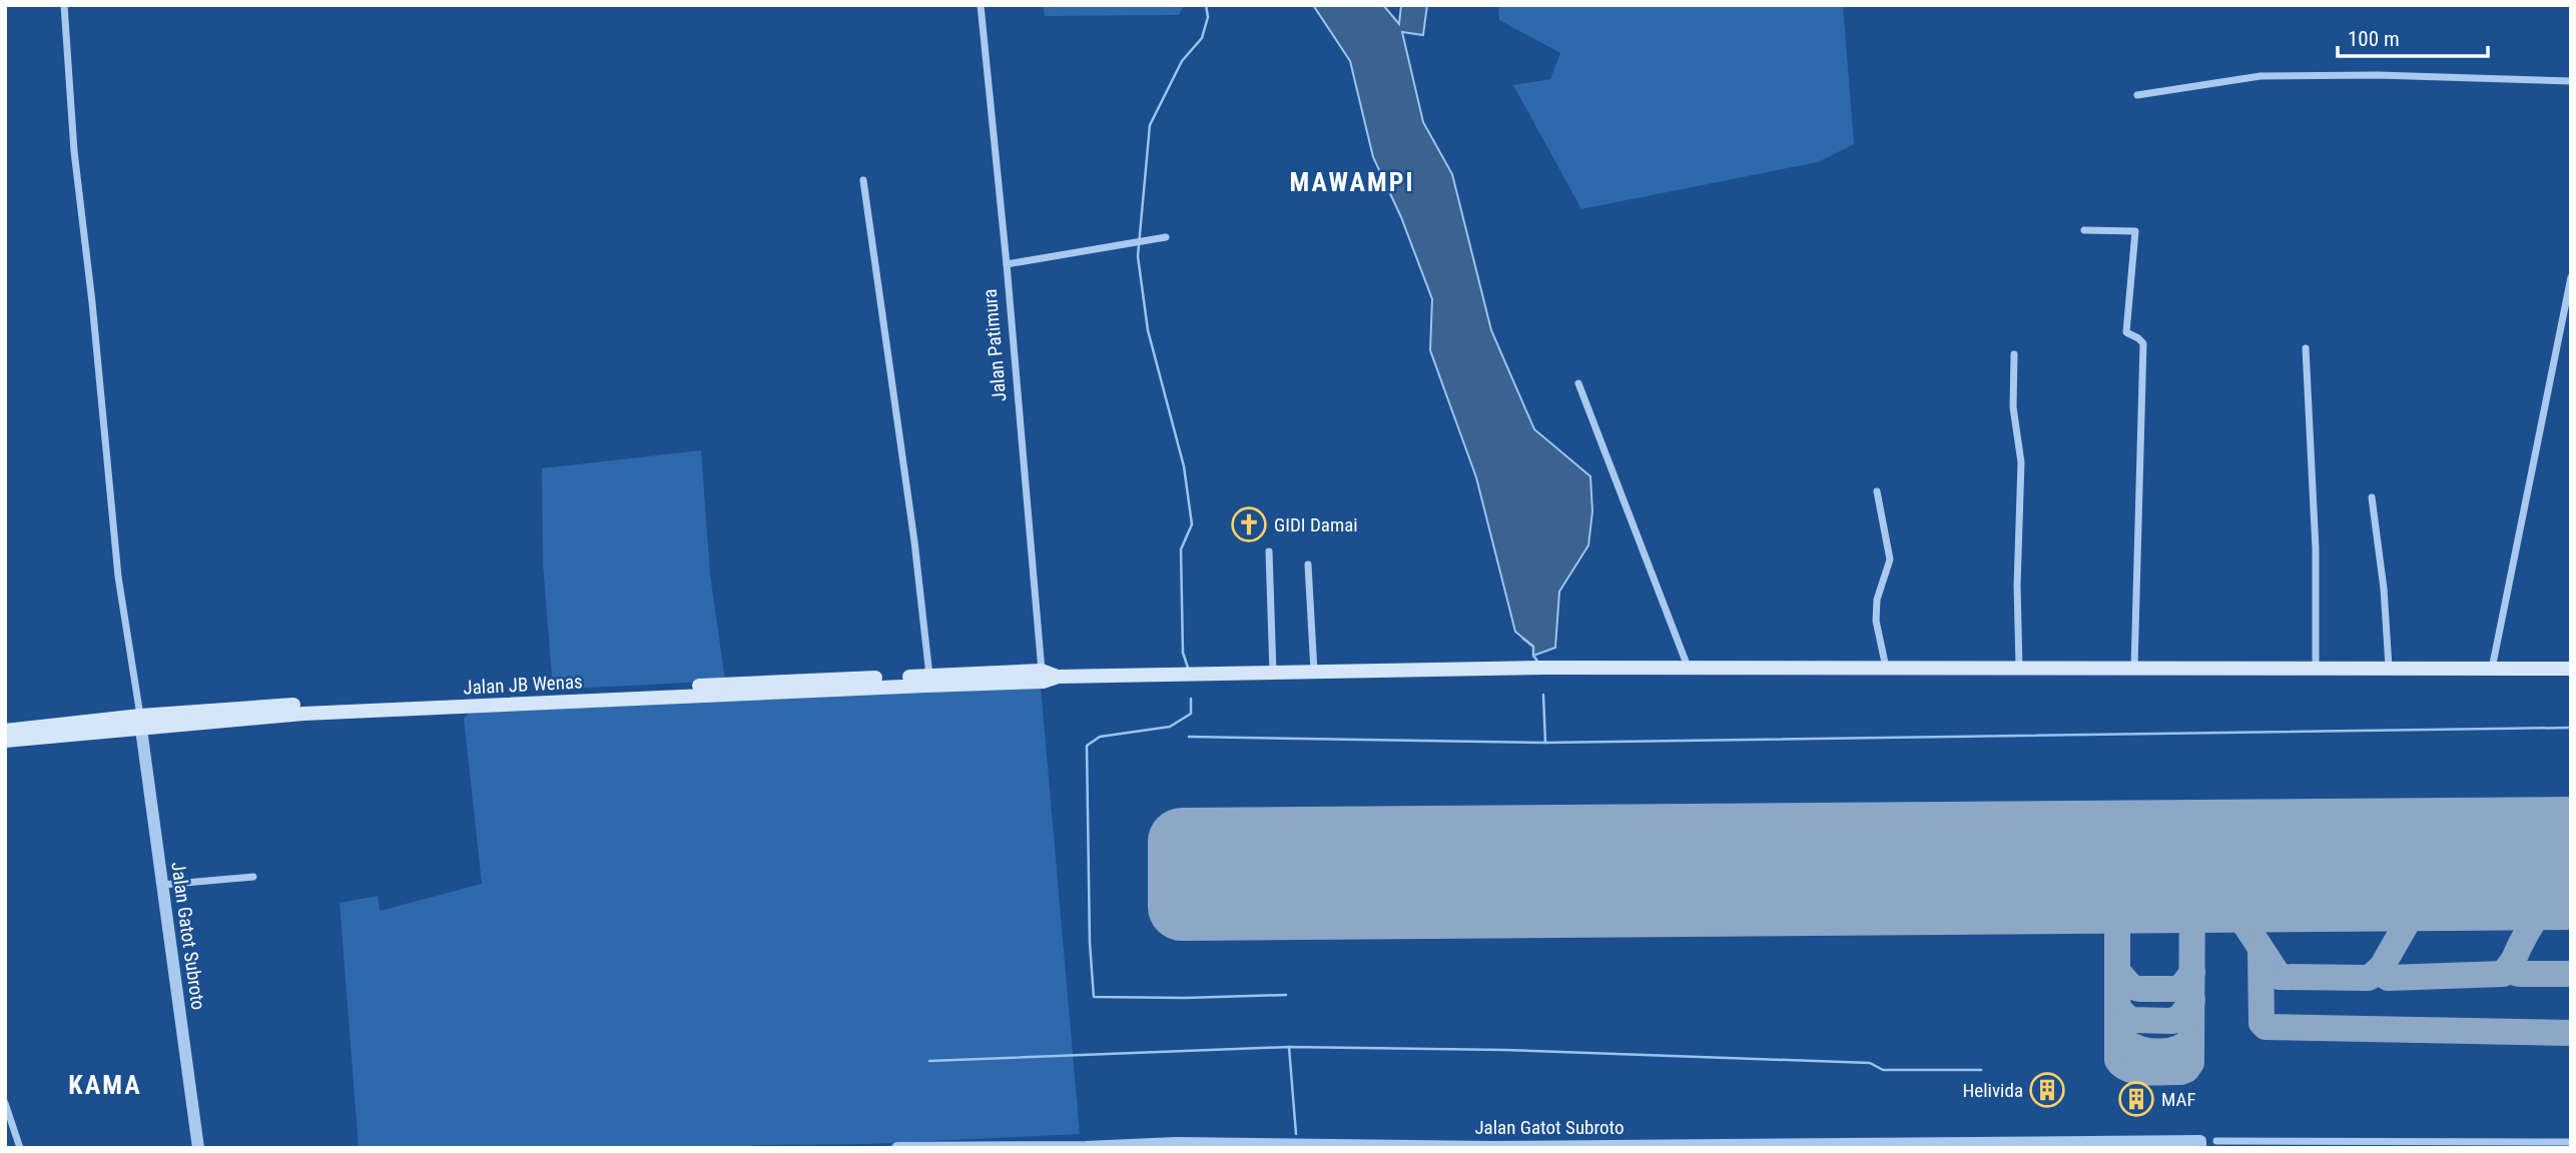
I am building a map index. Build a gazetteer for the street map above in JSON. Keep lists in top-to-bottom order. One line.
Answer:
{"streets":{"main road":["Jalan JB Wenas"],"street":["Jalan Patimura","Jalan Gatot Subroto"]},"crossings":[["Jalan Patimura","Jalan JB Wenas"],["Jalan JB Wenas","Jalan Gatot Subroto"]],"districts":["MAWAMPI","KAMA"],"places":{"church":["GIDI Damai"],"building":["Helivida","MAF"]},"scale_bar":"100 m"}
